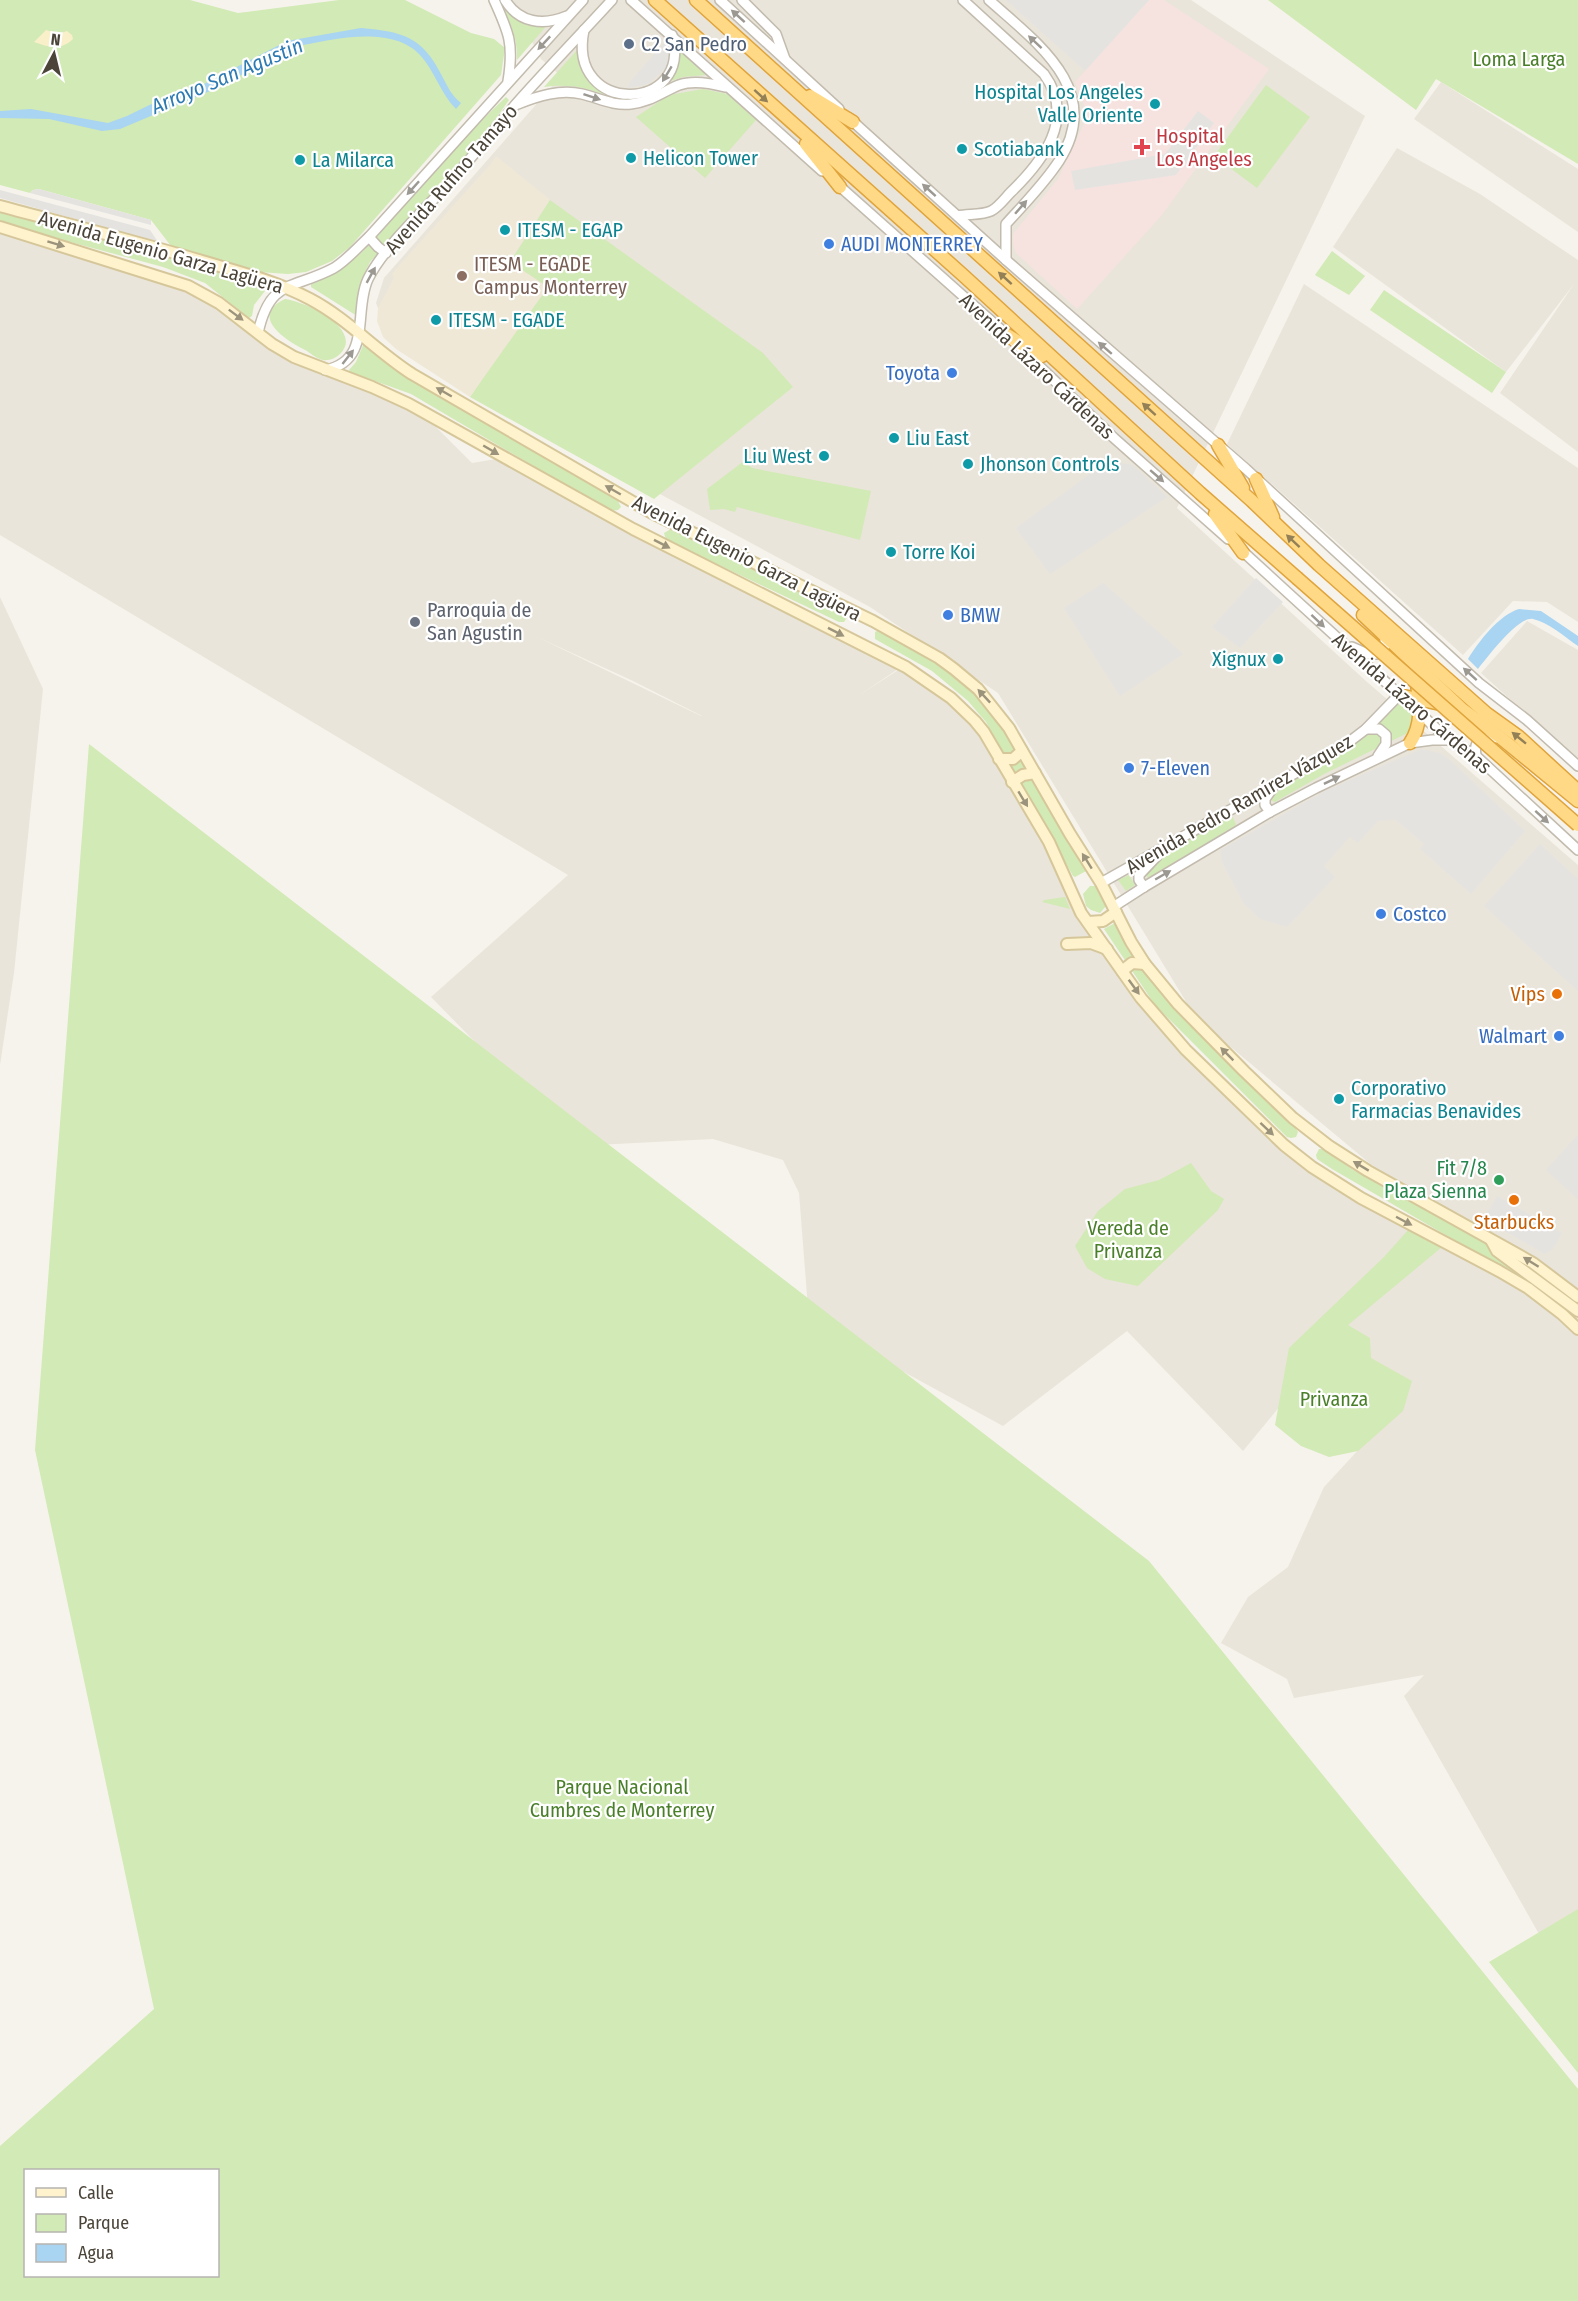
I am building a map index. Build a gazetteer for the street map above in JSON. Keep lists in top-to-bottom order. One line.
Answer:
{"streets":{"highway":["Avenida Lázaro Cárdenas"],"main road":["Avenida Eugenio Garza Lagüera"],"street":["Avenida Rufino Tamayo","Avenida Pedro Ramírez Vázquez"]},"crossings":[["Avenida Rufino Tamayo","Avenida Eugenio Garza Lagüera"],["Avenida Eugenio Garza Lagüera","Avenida Pedro Ramírez Vázquez"],["Avenida Lázaro Cárdenas","Avenida Pedro Ramírez Vázquez"]],"water":["Arroyo San Agustin"],"parks":["Loma Larga","Vereda de Privanza","Privanza","Parque Nacional Cumbres de Monterrey"],"places":{"other":["C2 San Pedro","Hospital Los Angeles Valle Oriente","Scotiabank","Helicon Tower","La Milarca","ITESM - EGAP","AUDI MONTERREY","ITESM - EGADE Campus Monterrey","ITESM - EGADE","Toyota","Liu East","Liu West","Jhonson Controls","Torre Koi","BMW","Parroquia de San Agustin","Xignux","7-Eleven","Costco","Vips","Walmart","Corporativo Farmacias Benavides","Fit 7/8 Plaza Sienna","Starbucks"],"health":["Hospital Los Angeles"]},"legend":["Calle","Parque","Agua"],"north":"top"}
